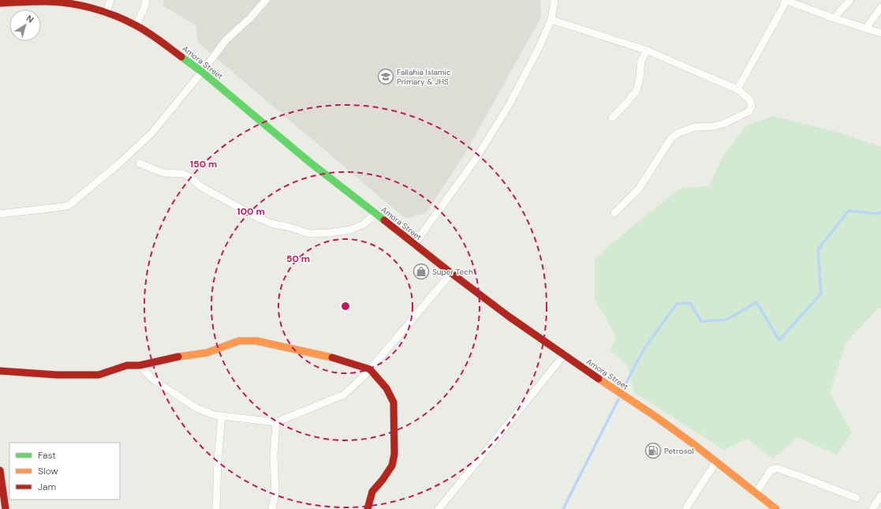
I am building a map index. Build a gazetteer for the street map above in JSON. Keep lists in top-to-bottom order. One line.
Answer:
{"streets":{"main road":["Amora Street"]},"places":{"school or university":["Fallahia Islamic Primary & JHS"],"shop":["Super Tech"],"fuel station":["Petrosol"]},"legend":["Fast","Slow","Jam"],"north":"top right","rings":["150 m","100 m","50 m"]}
